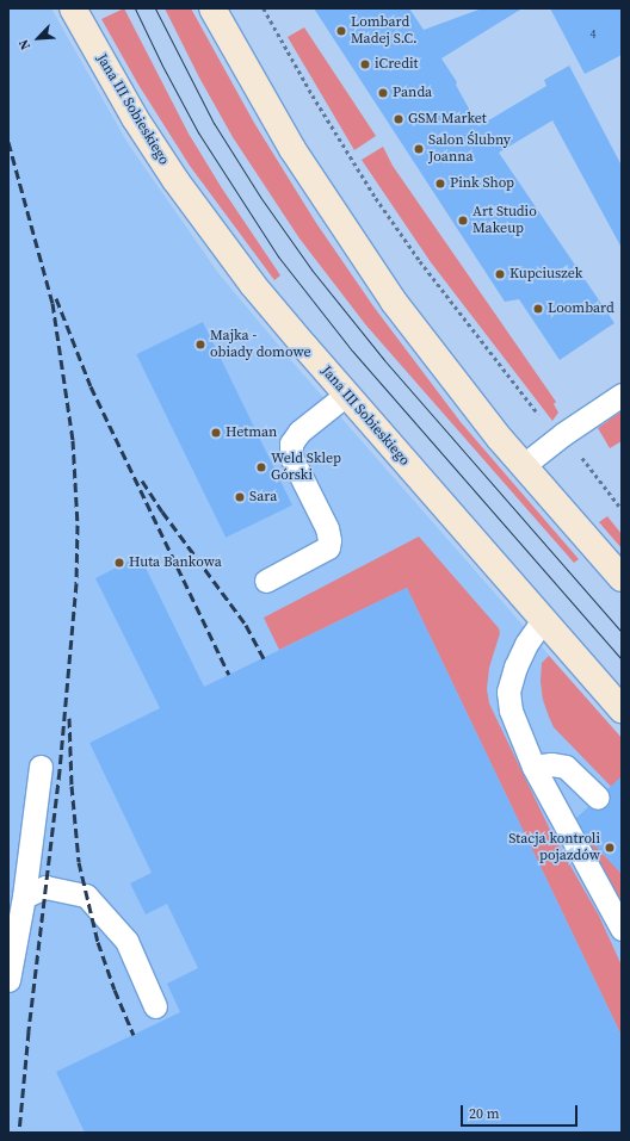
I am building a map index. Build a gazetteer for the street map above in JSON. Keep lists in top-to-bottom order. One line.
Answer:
{"streets":{"main road":["Jana III Sobieskiego"]},"places":["Lombard Madej S.C.","iCredit","Panda","GSM Market","Salon Ślubny Joanna","Pink Shop","Art Studio Makeup","Kupciuszek","Loombard","Majka - obiady domowe","Hetman","Weld Sklep Górski","Sara","Huta Bankowa","Stacja kontroli pojazdów"],"house_numbers":["4"],"scale_bar":"20 m","north":"bottom left"}
